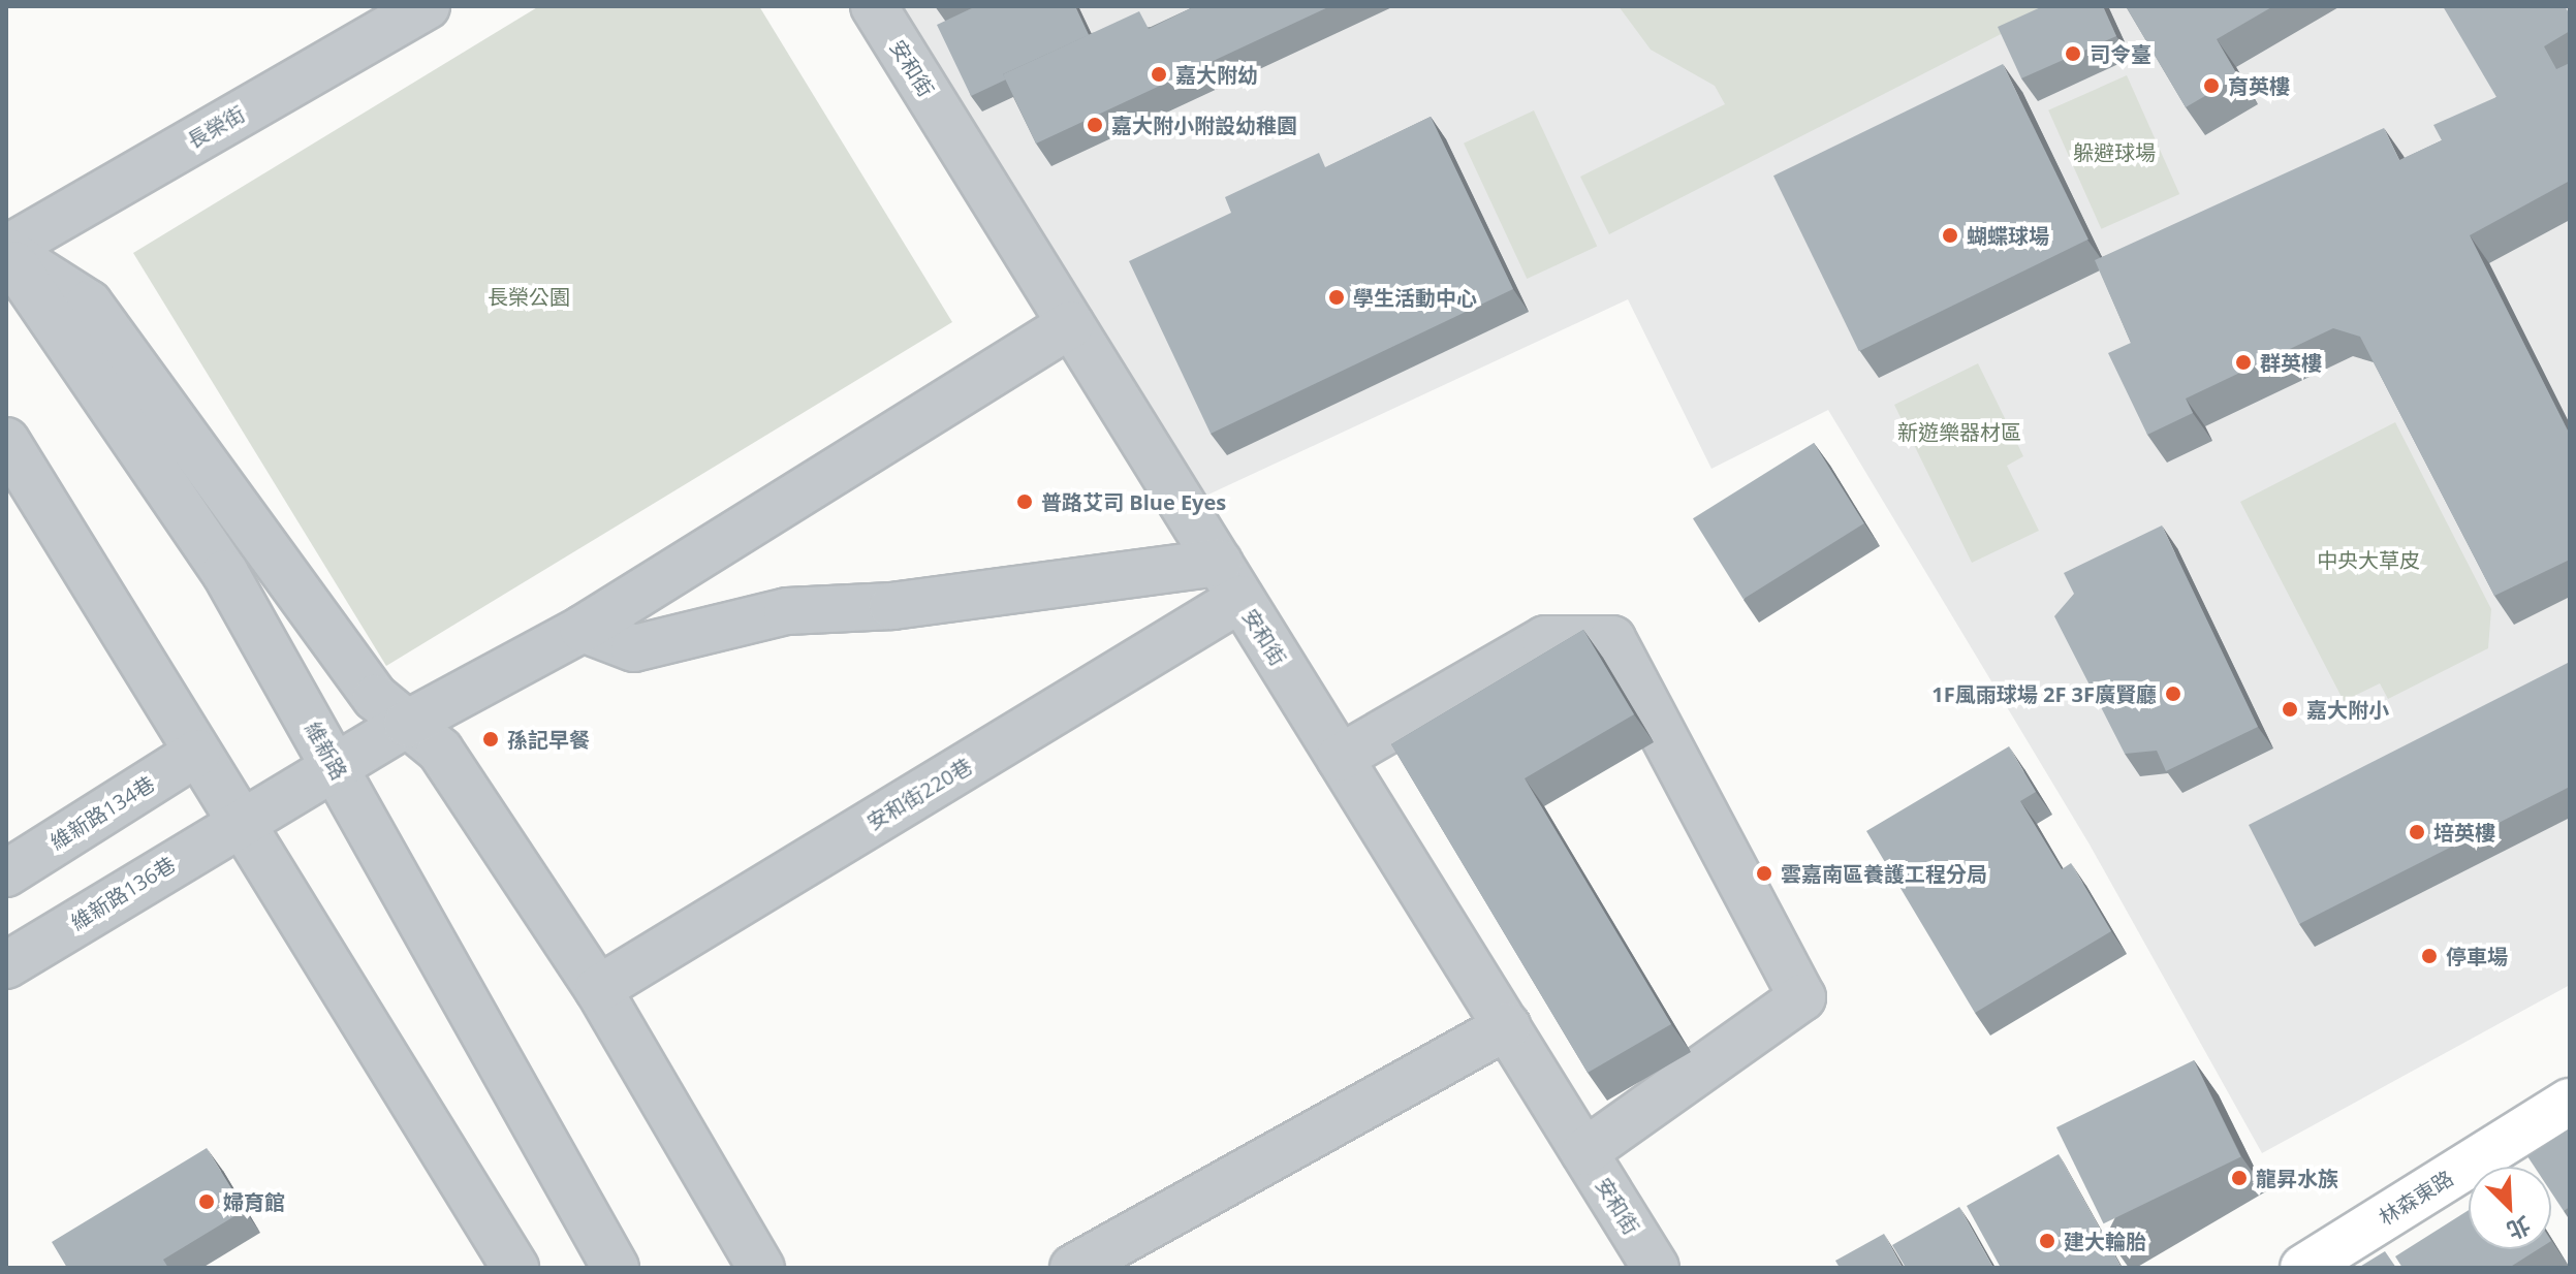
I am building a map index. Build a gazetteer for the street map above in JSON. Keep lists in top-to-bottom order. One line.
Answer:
{"streets":{"main road":["林森東路"],"street":["安和街","長榮街","維新路","安和街220巷","維新路134巷","維新路136巷"]},"crossings":[["安和街","安和街220巷"],["安和街","維新路136巷"],["長榮街","維新路"],["維新路","維新路136巷"]],"parks":["躲避球場","長榮公園","新遊樂器材區","中央大草皮"],"places":["司令臺","嘉大附幼","育英樓","嘉大附小附設幼稚園","蝴蝶球場","學生活動中心","群英樓","普路艾司 Blue Eyes","1F風雨球場 2F 3F廣賢廳","嘉大附小","孫記早餐","培英樓","雲嘉南區養護工程分局","停車場","龍昇水族","婦育館","建大輪胎"],"north":"bottom right"}
